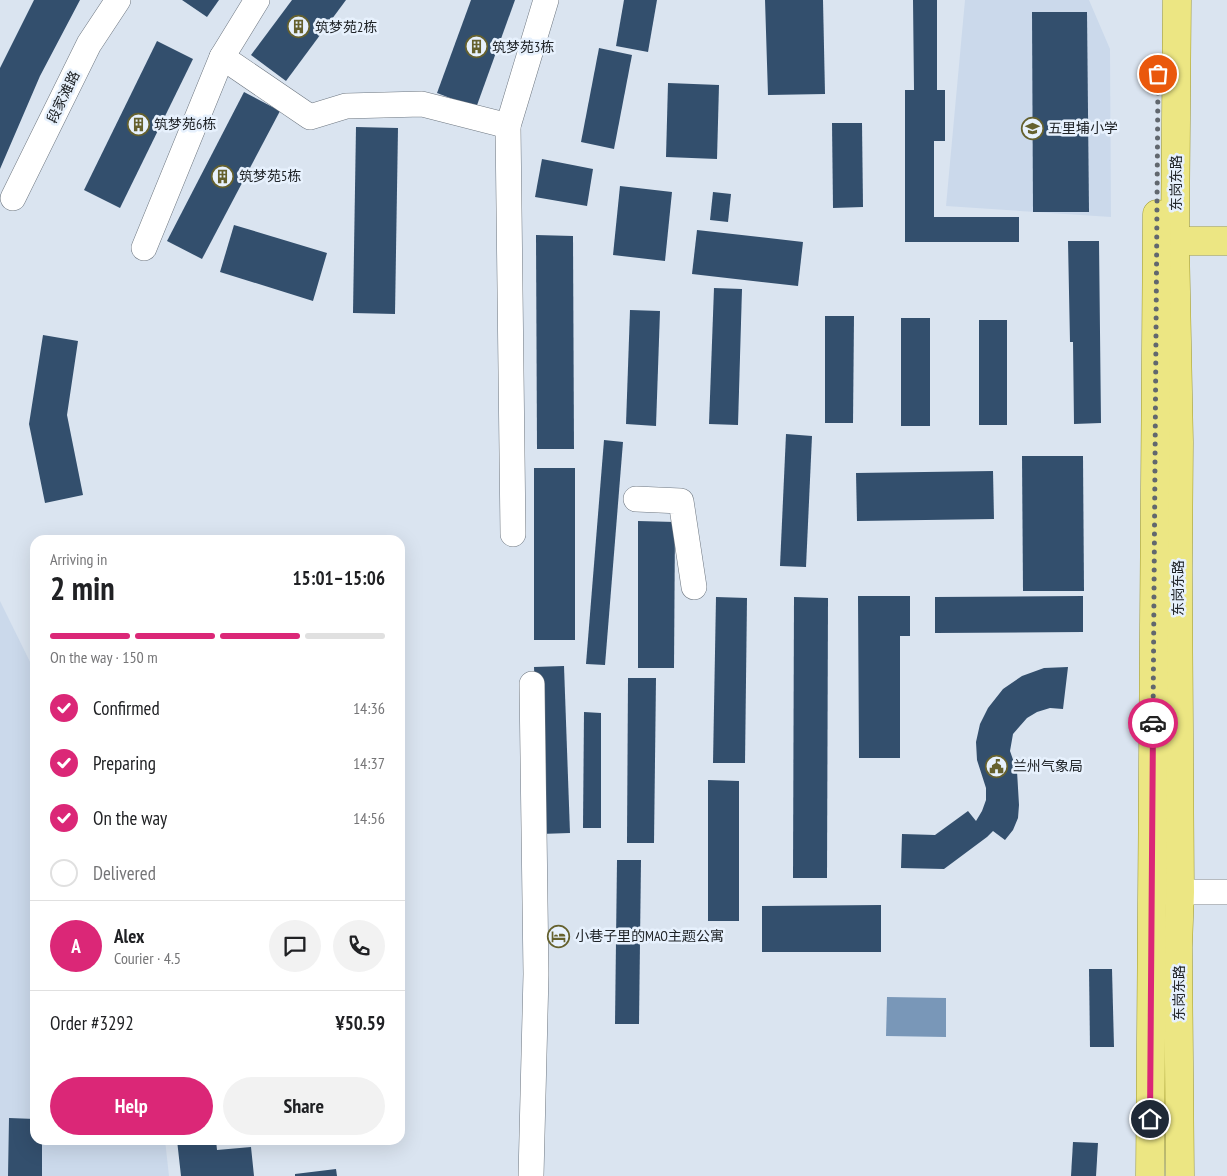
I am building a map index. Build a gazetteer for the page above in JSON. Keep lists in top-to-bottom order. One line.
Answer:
{"streets":{"main road":["东岗东路"],"street":["段家滩路"]},"places":{"building":["筑梦苑2栋","筑梦苑3栋","筑梦苑6栋","筑梦苑5栋"],"school or university":["五里埔小学"],"public building":["兰州气象局"],"hotel":["小巷子里的MAO主题公寓"]},"page":{"heading":["2 min","Arriving in","15:01–15:06"],"panel":["Alex","Courier · 4.5","Order #3292","¥50.59"],"bar":"On the way · 150 m","list":[["Confirmed","14:36"],["Preparing","14:37"],["On the way","14:56"],"Delivered"],"round":"A","buttons":["Help","Share"]}}
